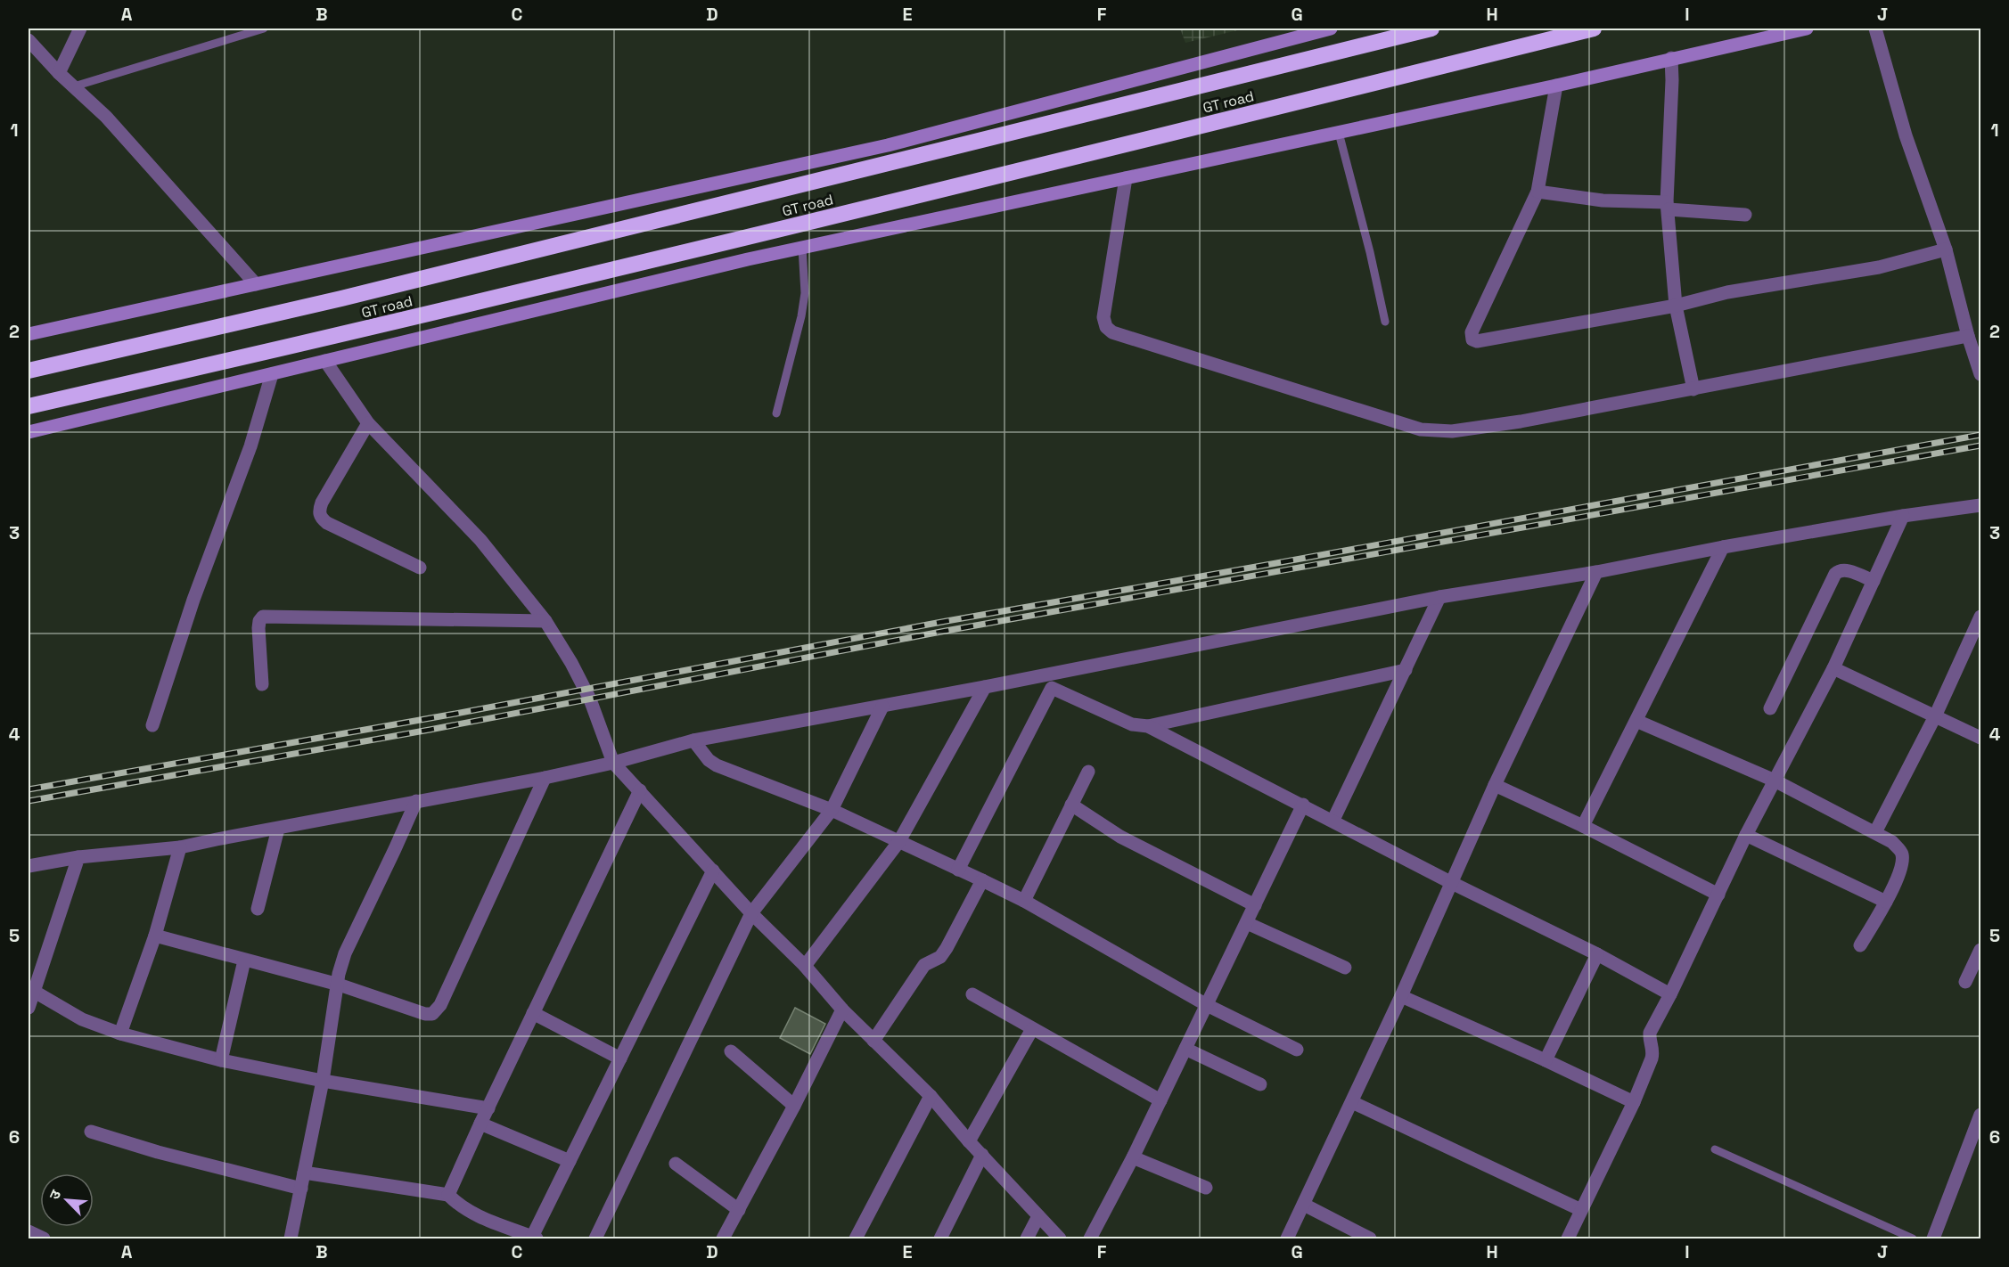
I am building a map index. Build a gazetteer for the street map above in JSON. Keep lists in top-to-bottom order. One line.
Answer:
{"streets":{"highway":["GT road"]},"north":"top left","grid":{"columns":["A","B","C","D","E","F","G","H","I","J"],"rows":["1","2","3","4","5","6"]}}
